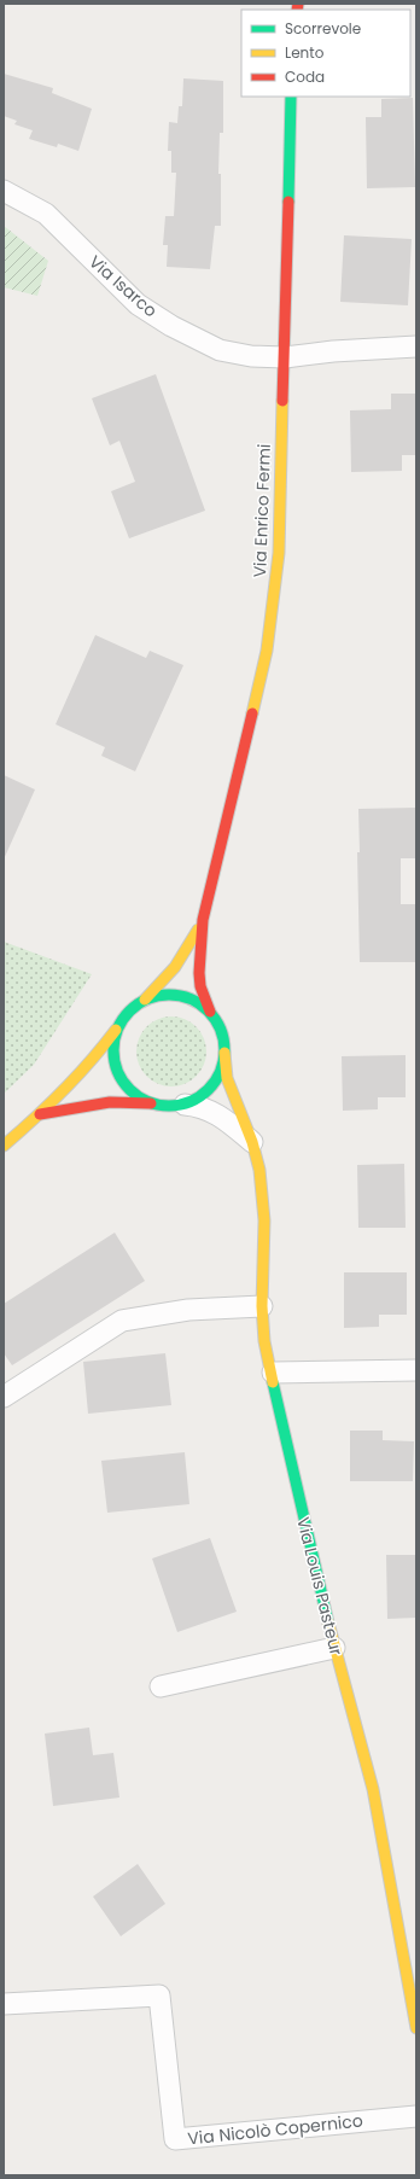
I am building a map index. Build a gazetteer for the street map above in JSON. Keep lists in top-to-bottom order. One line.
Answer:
{"streets":{"street":["Via Isarco","Via Enrico Fermi","Via Louis Pasteur","Via Nicolò Copernico"]},"crossings":[["Via Isarco","Via Enrico Fermi"],["Via Enrico Fermi","Via Louis Pasteur"]],"legend":["Scorrevole","Lento","Coda"]}
